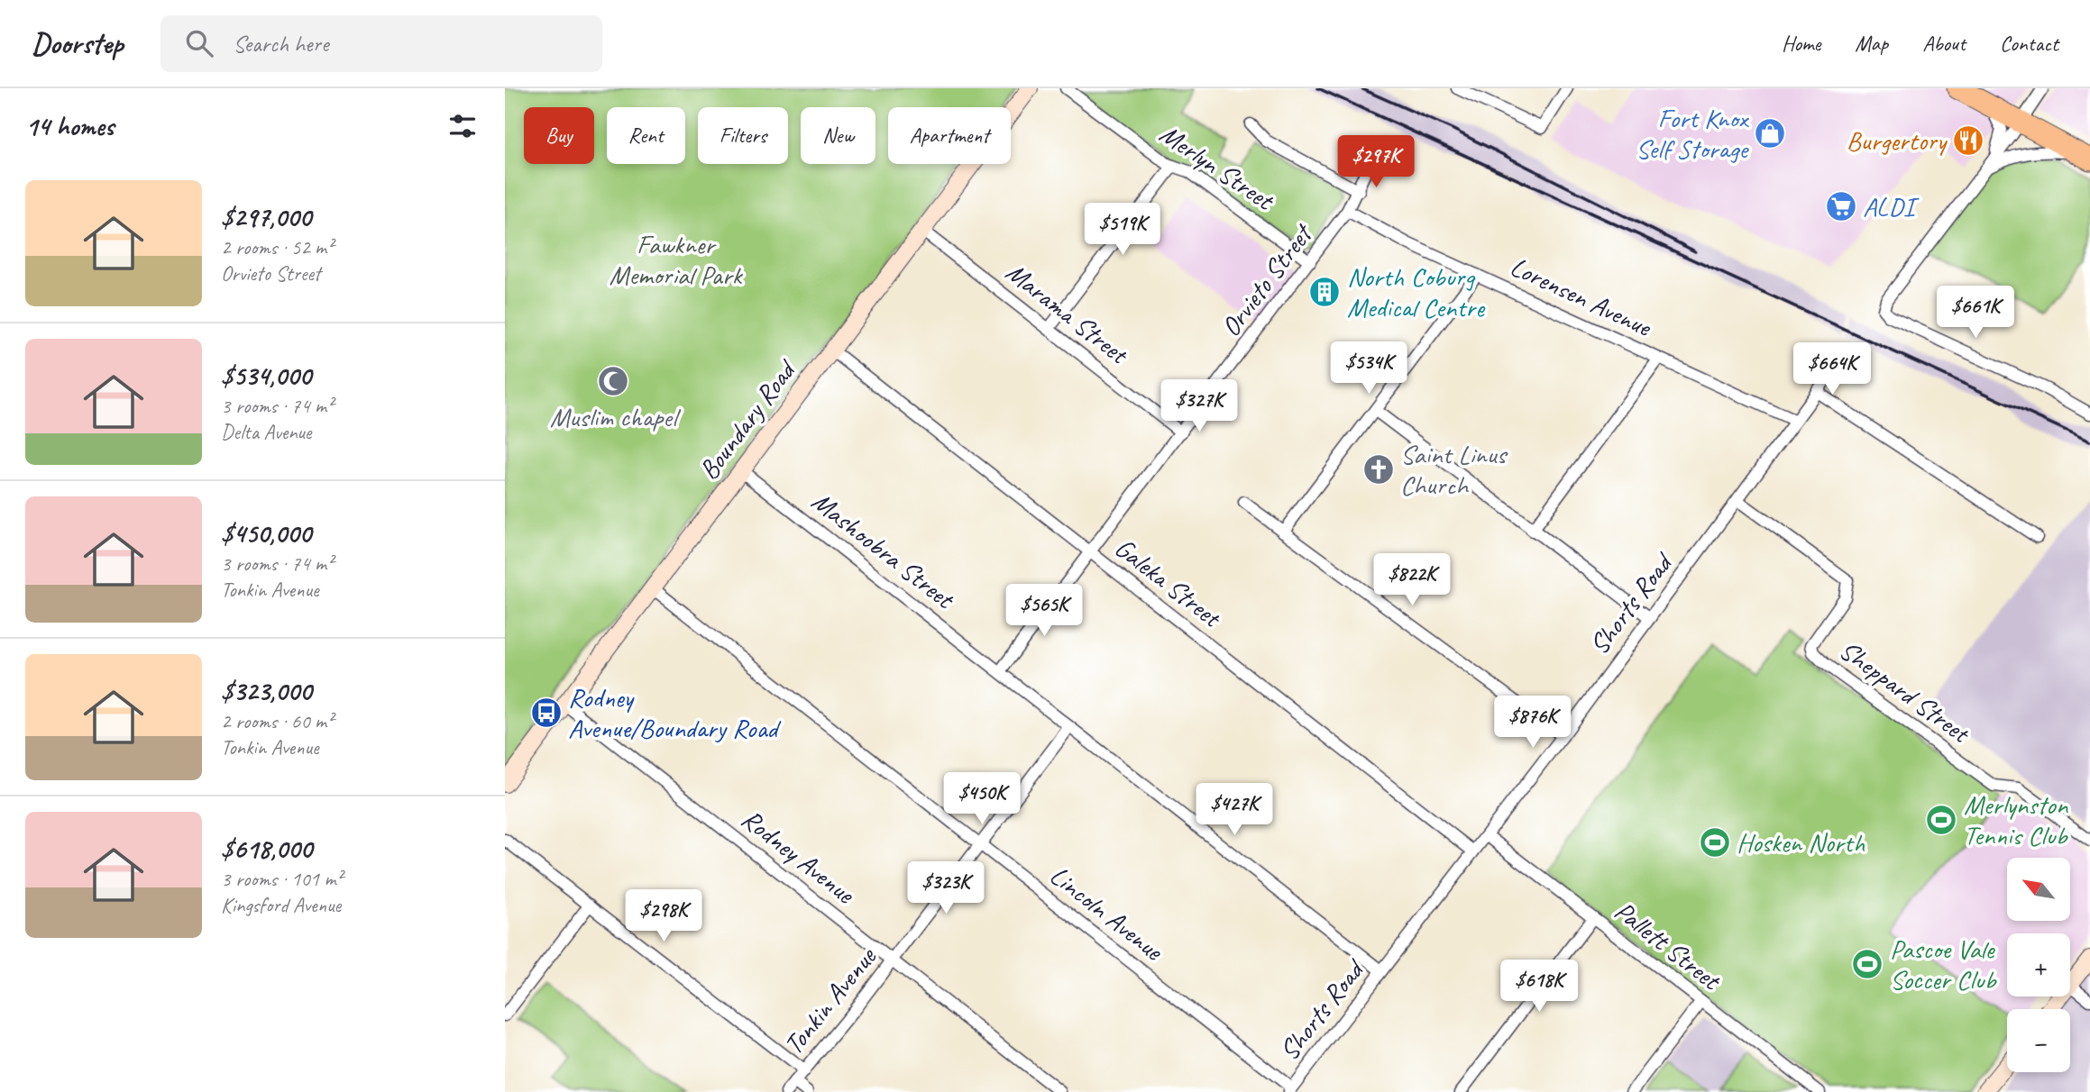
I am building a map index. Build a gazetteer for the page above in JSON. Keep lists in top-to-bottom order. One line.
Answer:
{"streets":{"main road":["Boundary Road"],"street":["Merlyn Street","Orvieto Street","Lorensen Avenue","Marama Street","Mashoobra Street","Galeka Street","Shorts Road","Sheppard Street","Rodney Avenue","Lincoln Avenue","Pallett Street","Tonkin Avenue"]},"crossings":[["Merlyn Street","Orvieto Street"],["Orvieto Street","Lorensen Avenue"],["Orvieto Street","Marama Street"],["Orvieto Street","Mashoobra Street"],["Orvieto Street","Galeka Street"],["Lorensen Avenue","Shorts Road"],["Marama Street","Boundary Road"],["Boundary Road","Mashoobra Street"],["Boundary Road","Galeka Street"],["Boundary Road","Rodney Avenue"],["Boundary Road","Lincoln Avenue"],["Mashoobra Street","Shorts Road"],["Mashoobra Street","Tonkin Avenue"],["Galeka Street","Shorts Road"],["Shorts Road","Sheppard Street"],["Shorts Road","Lincoln Avenue"],["Shorts Road","Pallett Street"],["Rodney Avenue","Tonkin Avenue"],["Lincoln Avenue","Tonkin Avenue"]],"parks":["Fawkner Memorial Park"],"places":{"shop":["Fort Knox Self Storage"],"restaurant":["Burgertory"],"supermarket":["ALDI"],"building":["North Coburg Medical Centre"],"mosque":["Muslim chapel"],"church":["Saint Linus Church"],"bus stop":["Rodney Avenue/Boundary Road"],"sports":["Merlynston Tennis Club","Hosken North","Pascoe Vale Soccer Club"]},"north":"top left","page":{"header":"Doorstep","search":"Search here","nav":["Home","Map","About","Contact"],"heading":"14 homes","chip":["Buy","Rent","Filters","New","Apartment"],"price":["$297K","$519K","$661K","$534K","$664K","$327K","$822K","$565K","$876K","$450K","$427K","$323K","$298K","$618K"],"list":[{"name":"$297,000","note":"2 rooms · 52 m² · Orvieto Street"},{"name":"$534,000","note":"3 rooms · 74 m² · Delta Avenue"},{"name":"$450,000","note":"3 rooms · 74 m² · Tonkin Avenue"},{"name":"$323,000","note":"2 rooms · 60 m² · Tonkin Avenue"},{"name":"$618,000","note":"3 rooms · 101 m² · Kingsford Avenue"}],"map_buttons":["+","−"]}}
